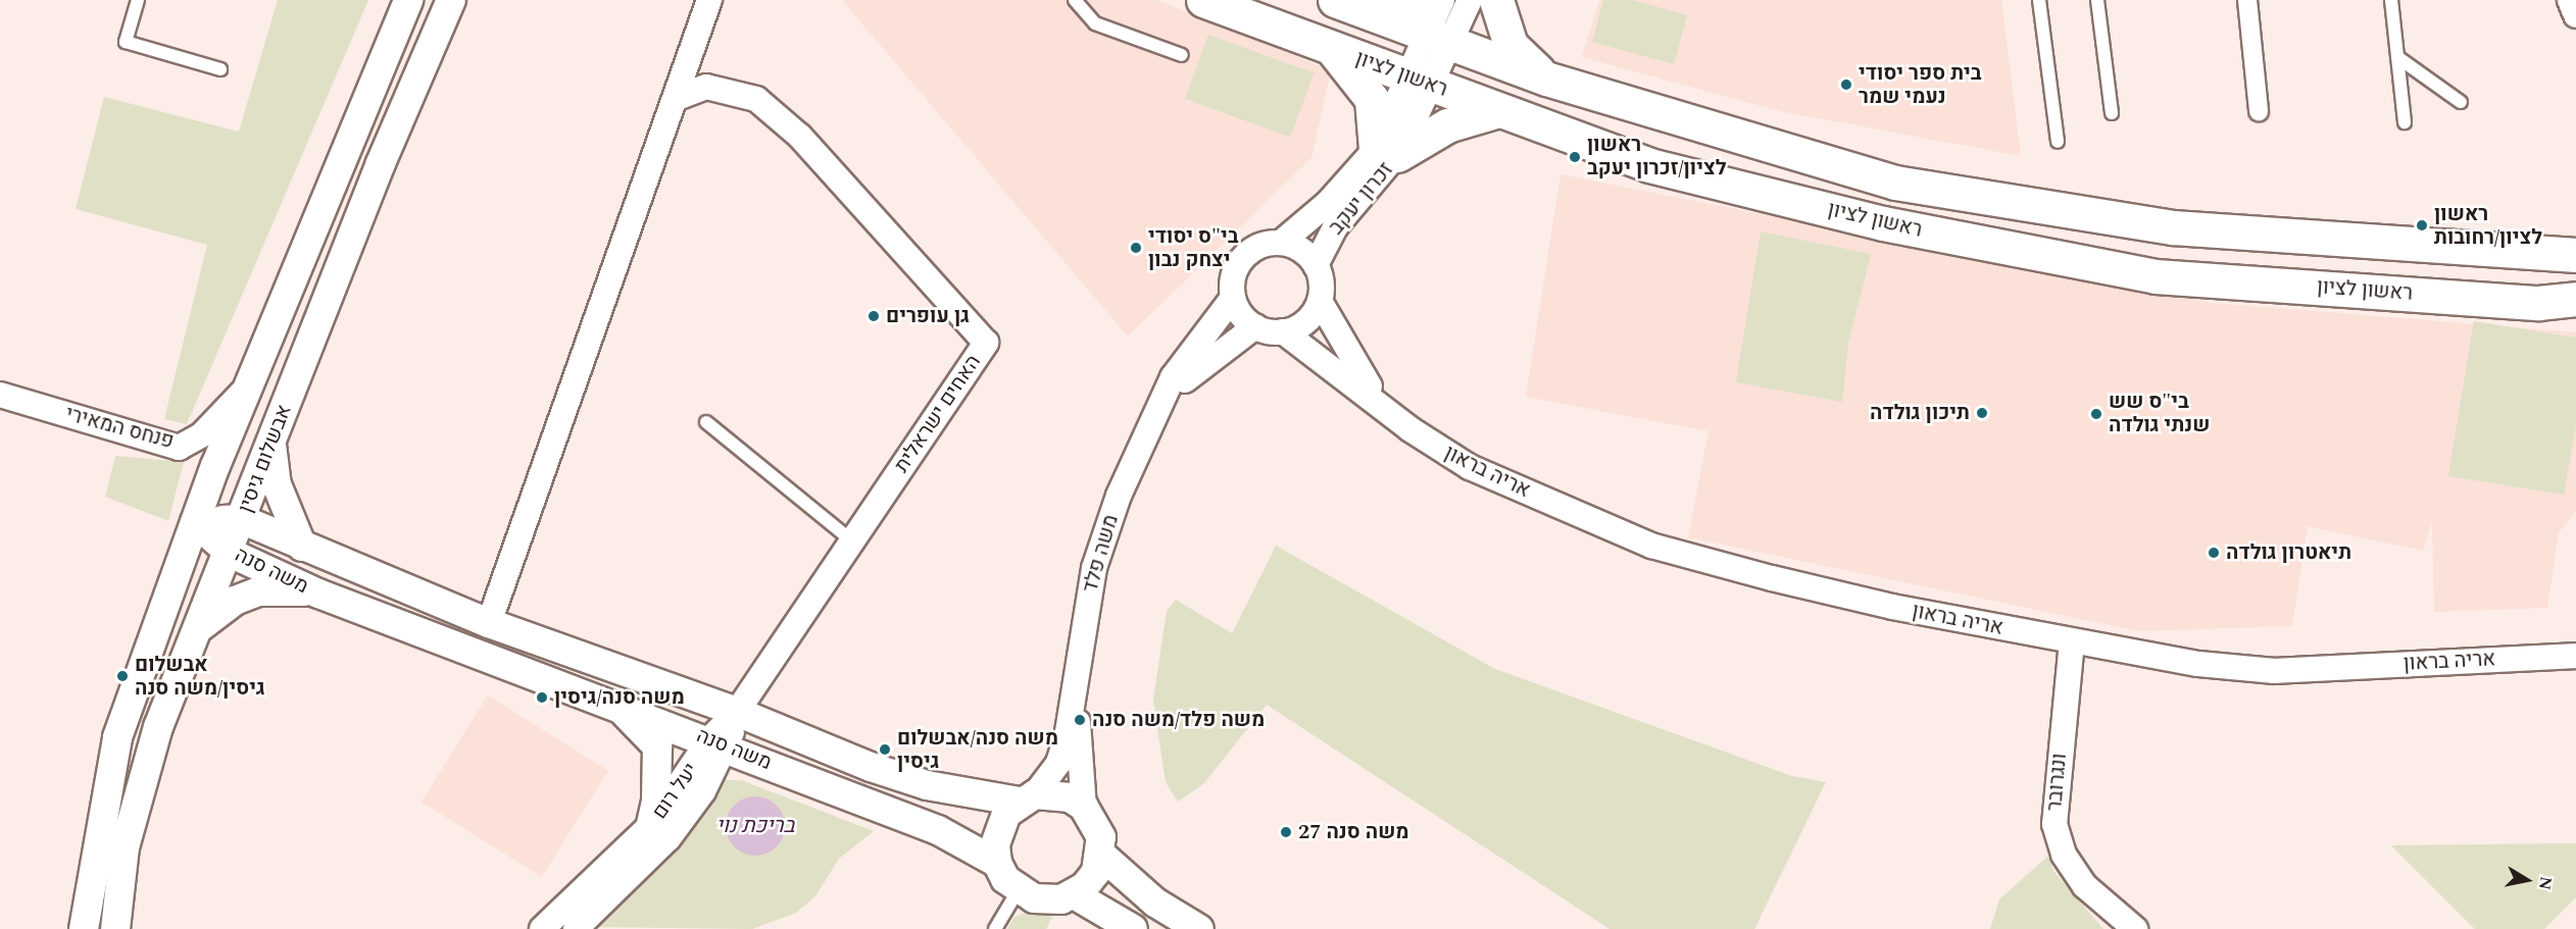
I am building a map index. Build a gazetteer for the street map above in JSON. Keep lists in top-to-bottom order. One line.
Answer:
{"streets":{"main road":["ראשון לציון"],"street":["זכרון יעקב","האחים ישראלית","פנחס המאירי","אבשלום גיסין","אריה בראון","משה פלד","משה סנה","ונגרובר","יעל רום"]},"crossings":[["ראשון לציון","זכרון יעקב"],["זכרון יעקב","אריה בראון"],["זכרון יעקב","משה פלד"],["האחים ישראלית","משה סנה"],["האחים ישראלית","יעל רום"],["פנחס המאירי","אבשלום גיסין"],["אבשלום גיסין","משה סנה"],["אריה בראון","משה פלד"],["אריה בראון","ונגרובר"],["משה פלד","משה סנה"],["משה סנה","יעל רום"]],"water":["בריכת נוי"],"places":["בית ספר יסודי נעמי שמר","ראשון לציון/זכרון יעקב","ראשון לציון/רחובות","בי\"ס יסודי יצחק נבון","גן עופרים","תיכון גולדה","בי\"ס שש שנתי גולדה","תיאטרון גולדה","אבשלום גיסין/משה סנה","משה סנה/גיסין","משה פלד/משה סנה","משה סנה/אבשלום גיסין","משה סנה 27"],"north":"right"}
